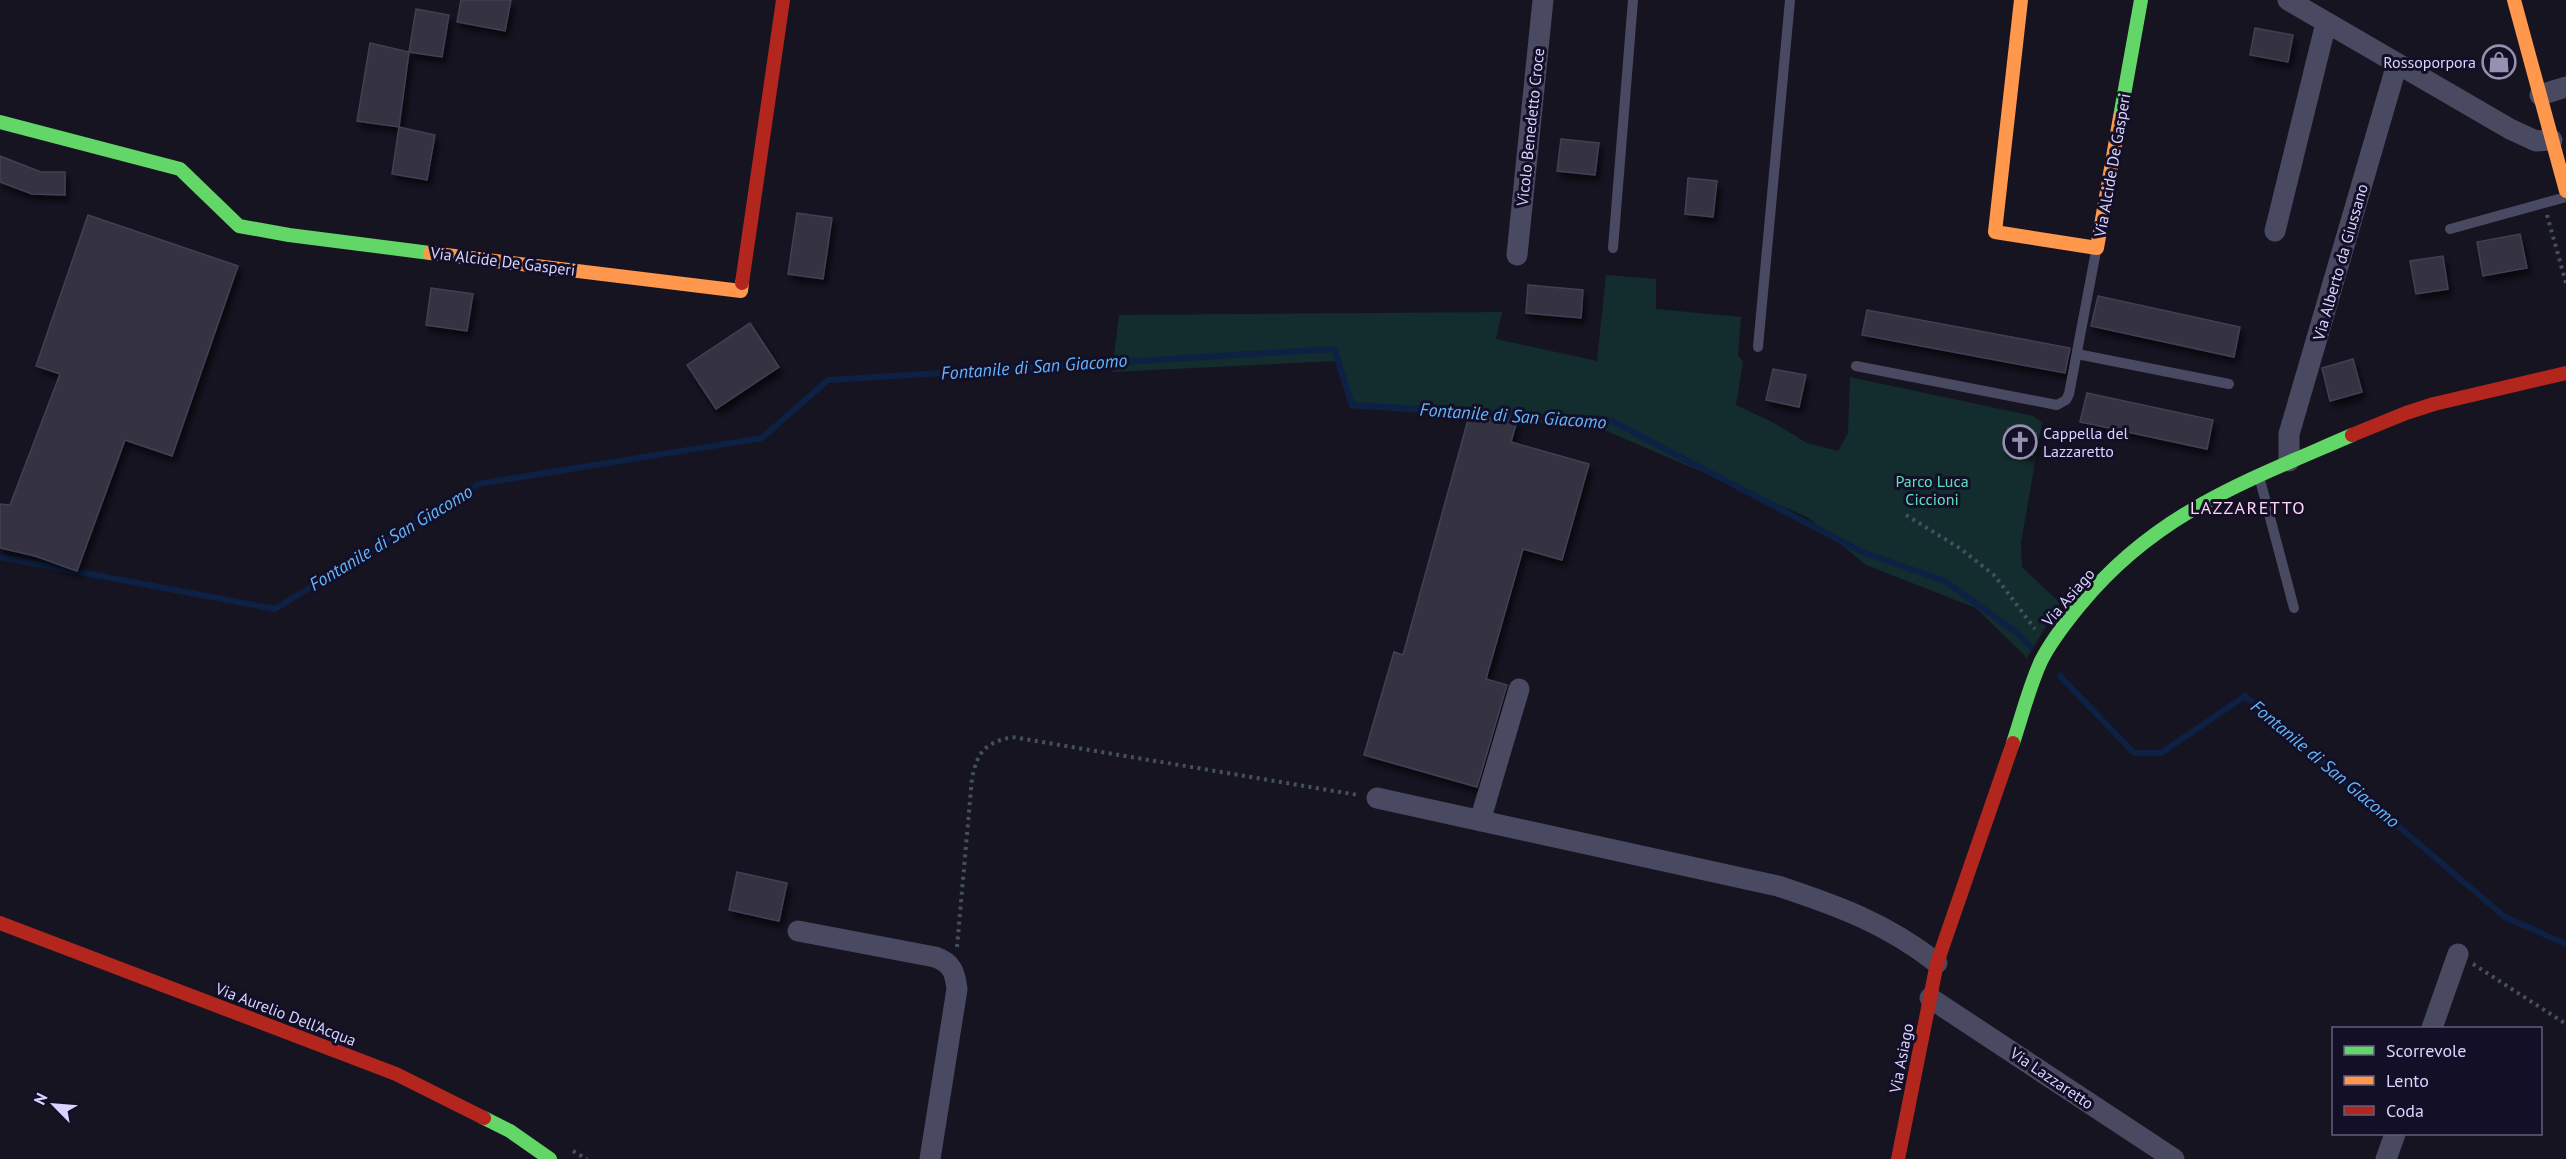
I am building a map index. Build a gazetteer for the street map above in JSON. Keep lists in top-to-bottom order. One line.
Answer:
{"streets":{"street":["Vicolo Benedetto Croce","Via Alcide De Gasperi","Via Alberto da Giussano","Via Asiago","Via Aurelio Dell'Acqua","Via Lazzaretto"]},"crossings":[["Via Alberto da Giussano","Via Asiago"],["Via Asiago","Via Lazzaretto"]],"districts":["LAZZARETTO"],"water":["Fontanile di San Giacomo"],"parks":["Parco Luca Ciccioni"],"places":{"shop":["Rossoporpora"],"church":["Cappella del Lazzaretto"]},"legend":["Scorrevole","Lento","Coda"],"north":"top left"}
